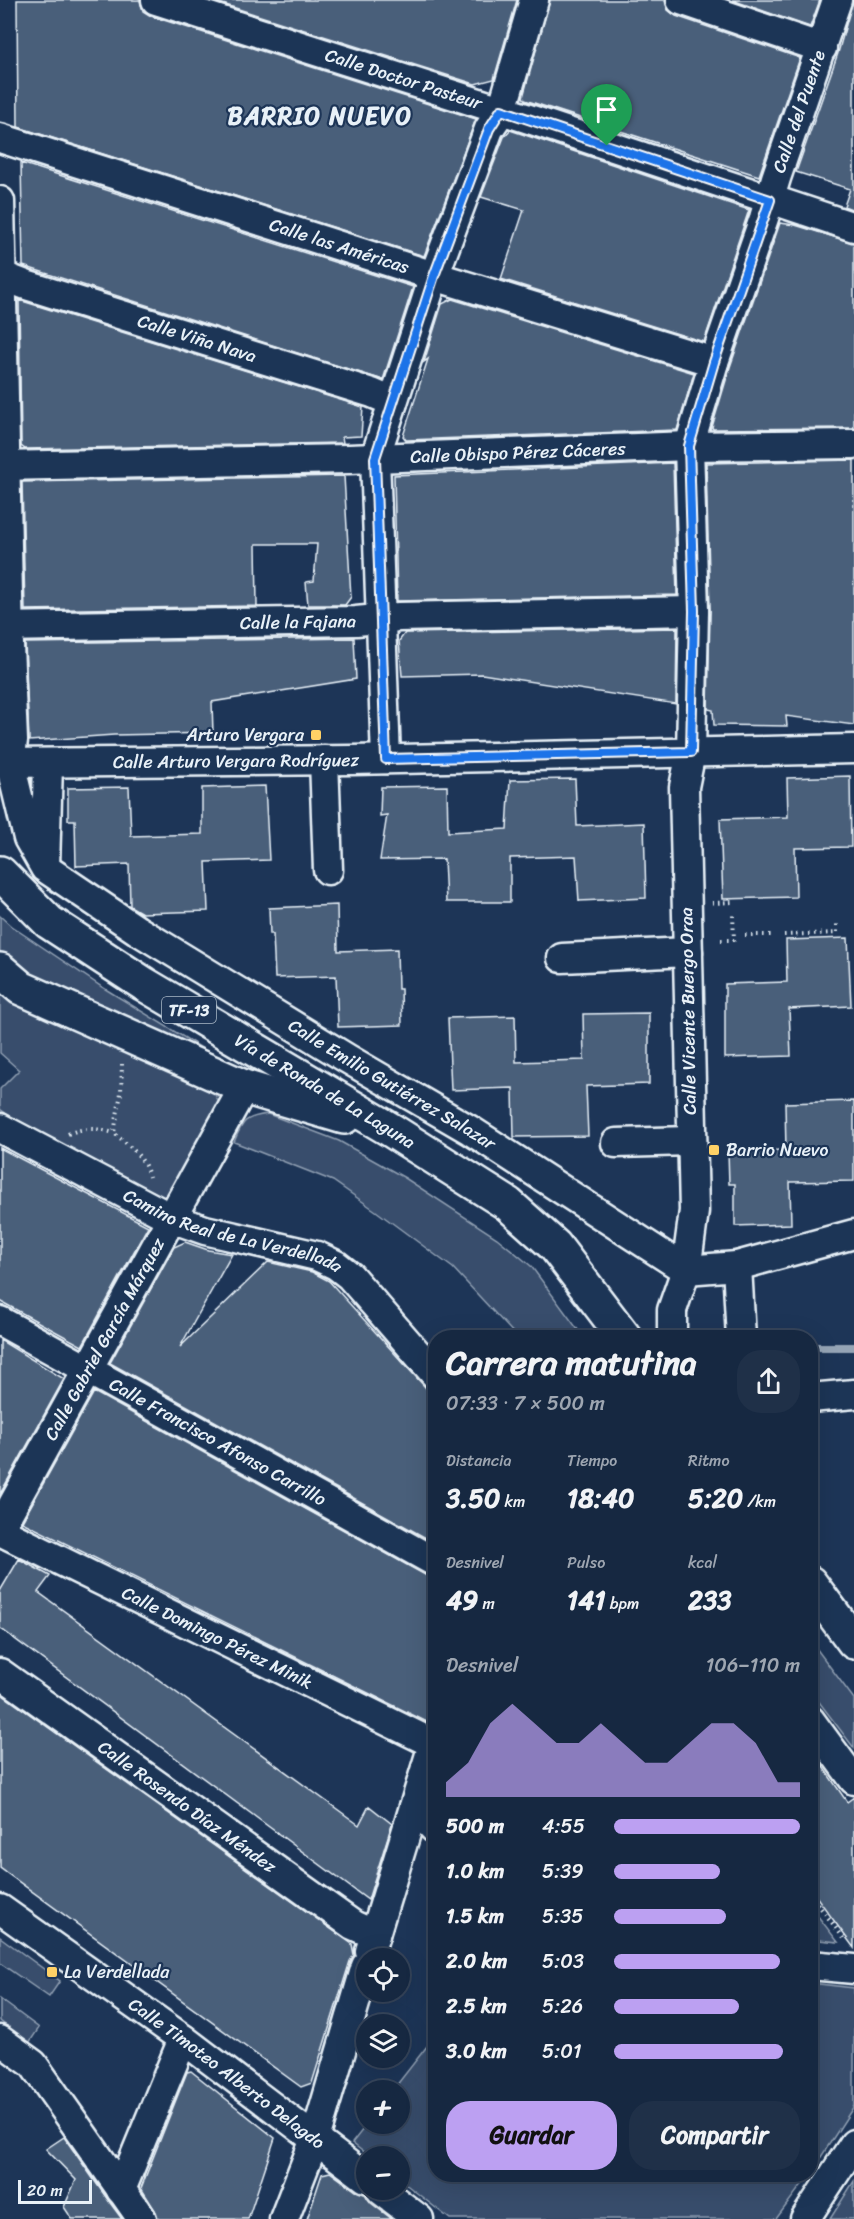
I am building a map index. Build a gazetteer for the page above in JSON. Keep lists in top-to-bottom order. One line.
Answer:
{"streets":{"main road":["TF-13","Vía de Ronda de La Laguna"],"street":["Calle Doctor Pasteur","Calle del Puente","Calle las Américas","Calle Viña Nava","Calle Obispo Pérez Cáceres","Calle la Fajana","Calle Arturo Vergara Rodríguez","Calle Vicente Buergo Oraa","Calle Emilio Gutiérrez Salazar","Camino Real de La Verdellada","Calle Gabriel García Márquez","Calle Francisco Afonso Carrillo","Calle Domingo Pérez Minik","Calle Rosendo Díaz Méndez","Calle Timoteo Alberto Delagdo"]},"crossings":[["Calle Doctor Pasteur","Calle del Puente"],["Calle del Puente","Calle las Américas"],["Calle del Puente","Calle Obispo Pérez Cáceres"],["Calle del Puente","Calle la Fajana"],["Calle del Puente","Calle Arturo Vergara Rodríguez"],["Calle del Puente","Calle Vicente Buergo Oraa"],["Calle Viña Nava","Calle Emilio Gutiérrez Salazar"],["Calle Obispo Pérez Cáceres","Calle Emilio Gutiérrez Salazar"],["Calle la Fajana","Calle Emilio Gutiérrez Salazar"],["Calle Arturo Vergara Rodríguez","Calle Vicente Buergo Oraa"],["Calle Arturo Vergara Rodríguez","Calle Emilio Gutiérrez Salazar"],["Calle Vicente Buergo Oraa","Calle Emilio Gutiérrez Salazar"],["Camino Real de La Verdellada","Calle Gabriel García Márquez"],["Calle Gabriel García Márquez","Calle Francisco Afonso Carrillo"],["Calle Gabriel García Márquez","Calle Domingo Pérez Minik"]],"districts":["BARRIO NUEVO"],"places":{"transit":["Arturo Vergara","Barrio Nuevo","La Verdellada"]},"scale_bar":"20 m","page":{"heading":["Carrera matutina","07:33 · 7 × 500 m"],"stats":[["Distancia","3.50 km"],["Tiempo","18:40"],["Ritmo","5:20 /km"],["Desnivel","49 m"],["Pulso","141 bpm"],["kcal","233"]],"chart":["Desnivel","106–110 m"],"list":[{"name":"500 m","note":"4:55"},{"name":"1.0 km","note":"5:39"},{"name":"1.5 km","note":"5:35"},{"name":"2.0 km","note":"5:03"},{"name":"2.5 km","note":"5:26"},{"name":"3.0 km","note":"5:01"}],"map_buttons":["+","−"],"buttons":["Guardar","Compartir"],"scale":"20 m"}}
